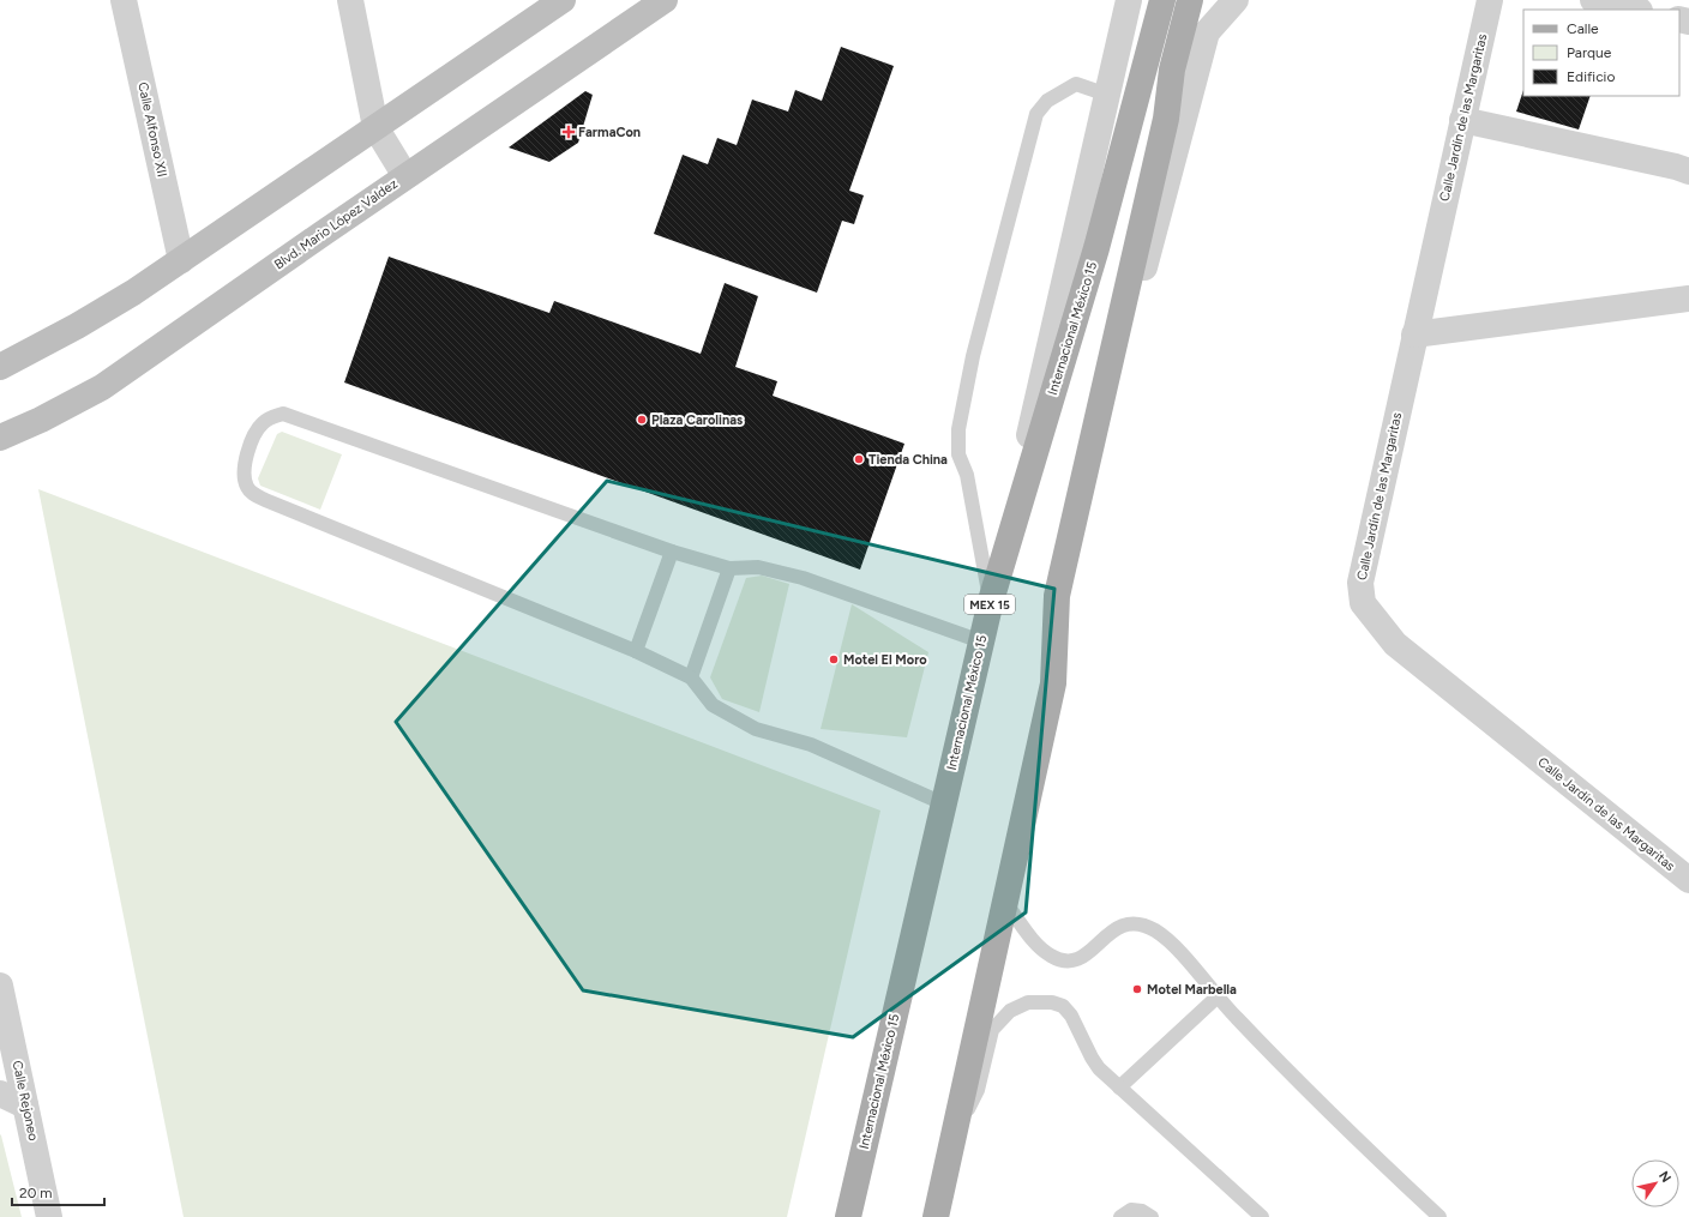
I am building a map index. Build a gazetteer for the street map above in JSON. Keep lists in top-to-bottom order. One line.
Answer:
{"streets":{"main road":["Blvd. Mario López Valdez","Internacional México 15","MEX 15"],"street":["Calle Jardín de las Margaritas","Calle Alfonso XII","Calle Rejoneo"]},"places":{"health":["FarmaCon"],"other":["Plaza Carolinas","Tienda China","Motel El Moro","Motel Marbella"]},"legend":["Calle","Parque","Edificio"],"scale_bar":"20 m","north":"top right"}
